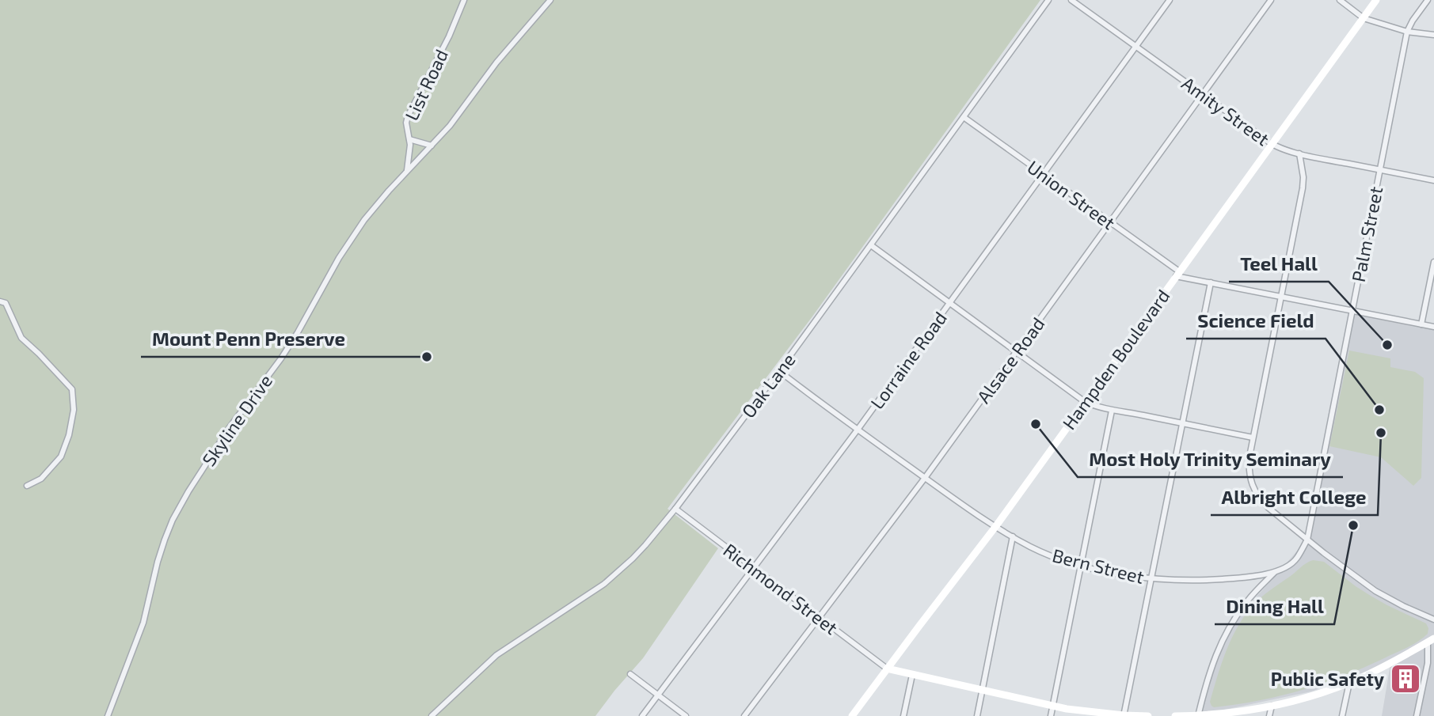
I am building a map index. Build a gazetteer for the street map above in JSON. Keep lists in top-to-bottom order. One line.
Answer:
{"streets":{"main road":["Hampden Boulevard"],"street":["List Road","Amity Street","Union Street","Palm Street","Lorraine Road","Alsace Road","Oak Lane","Skyline Drive","Bern Street","Richmond Street"]},"crossings":[["List Road","Skyline Drive"],["Amity Street","Palm Street"],["Amity Street","Hampden Boulevard"],["Amity Street","Lorraine Road"],["Amity Street","Alsace Road"],["Union Street","Palm Street"],["Union Street","Hampden Boulevard"],["Union Street","Lorraine Road"],["Union Street","Alsace Road"],["Union Street","Oak Lane"],["Palm Street","Bern Street"],["Hampden Boulevard","Bern Street"],["Hampden Boulevard","Richmond Street"],["Lorraine Road","Bern Street"],["Lorraine Road","Richmond Street"],["Alsace Road","Bern Street"],["Alsace Road","Richmond Street"],["Oak Lane","Bern Street"],["Oak Lane","Richmond Street"]],"places":{"other":["Teel Hall","Mount Penn Preserve","Science Field","Most Holy Trinity Seminary","Albright College","Dining Hall"],"building":["Public Safety"]}}
